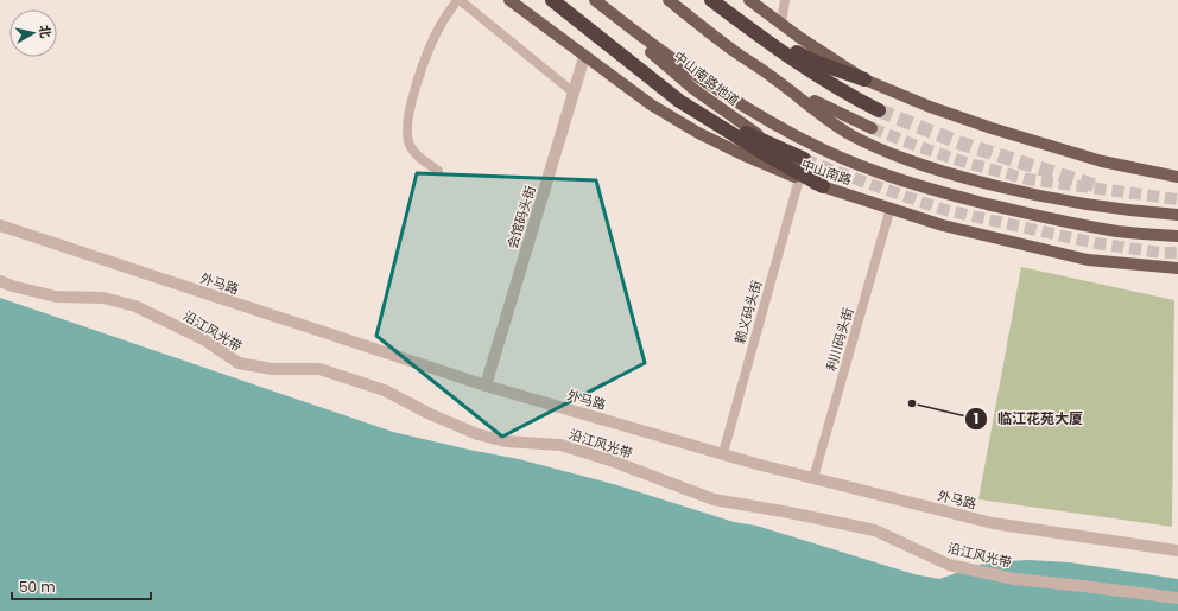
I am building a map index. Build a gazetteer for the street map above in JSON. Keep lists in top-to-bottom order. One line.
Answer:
{"streets":{"main road":["中山南路地道","中山南路"],"street":["会馆码头街","外马路","沿江风光带"],"lane":["赖义码头街","利川码头街"]},"crossings":[["中山南路地道","中山南路"],["中山南路","会馆码头街"],["中山南路","赖义码头街"],["中山南路","利川码头街"],["会馆码头街","外马路"],["外马路","赖义码头街"],["外马路","利川码头街"]],"places":["临江花苑大厦"],"scale_bar":"50 m","north":"right"}
